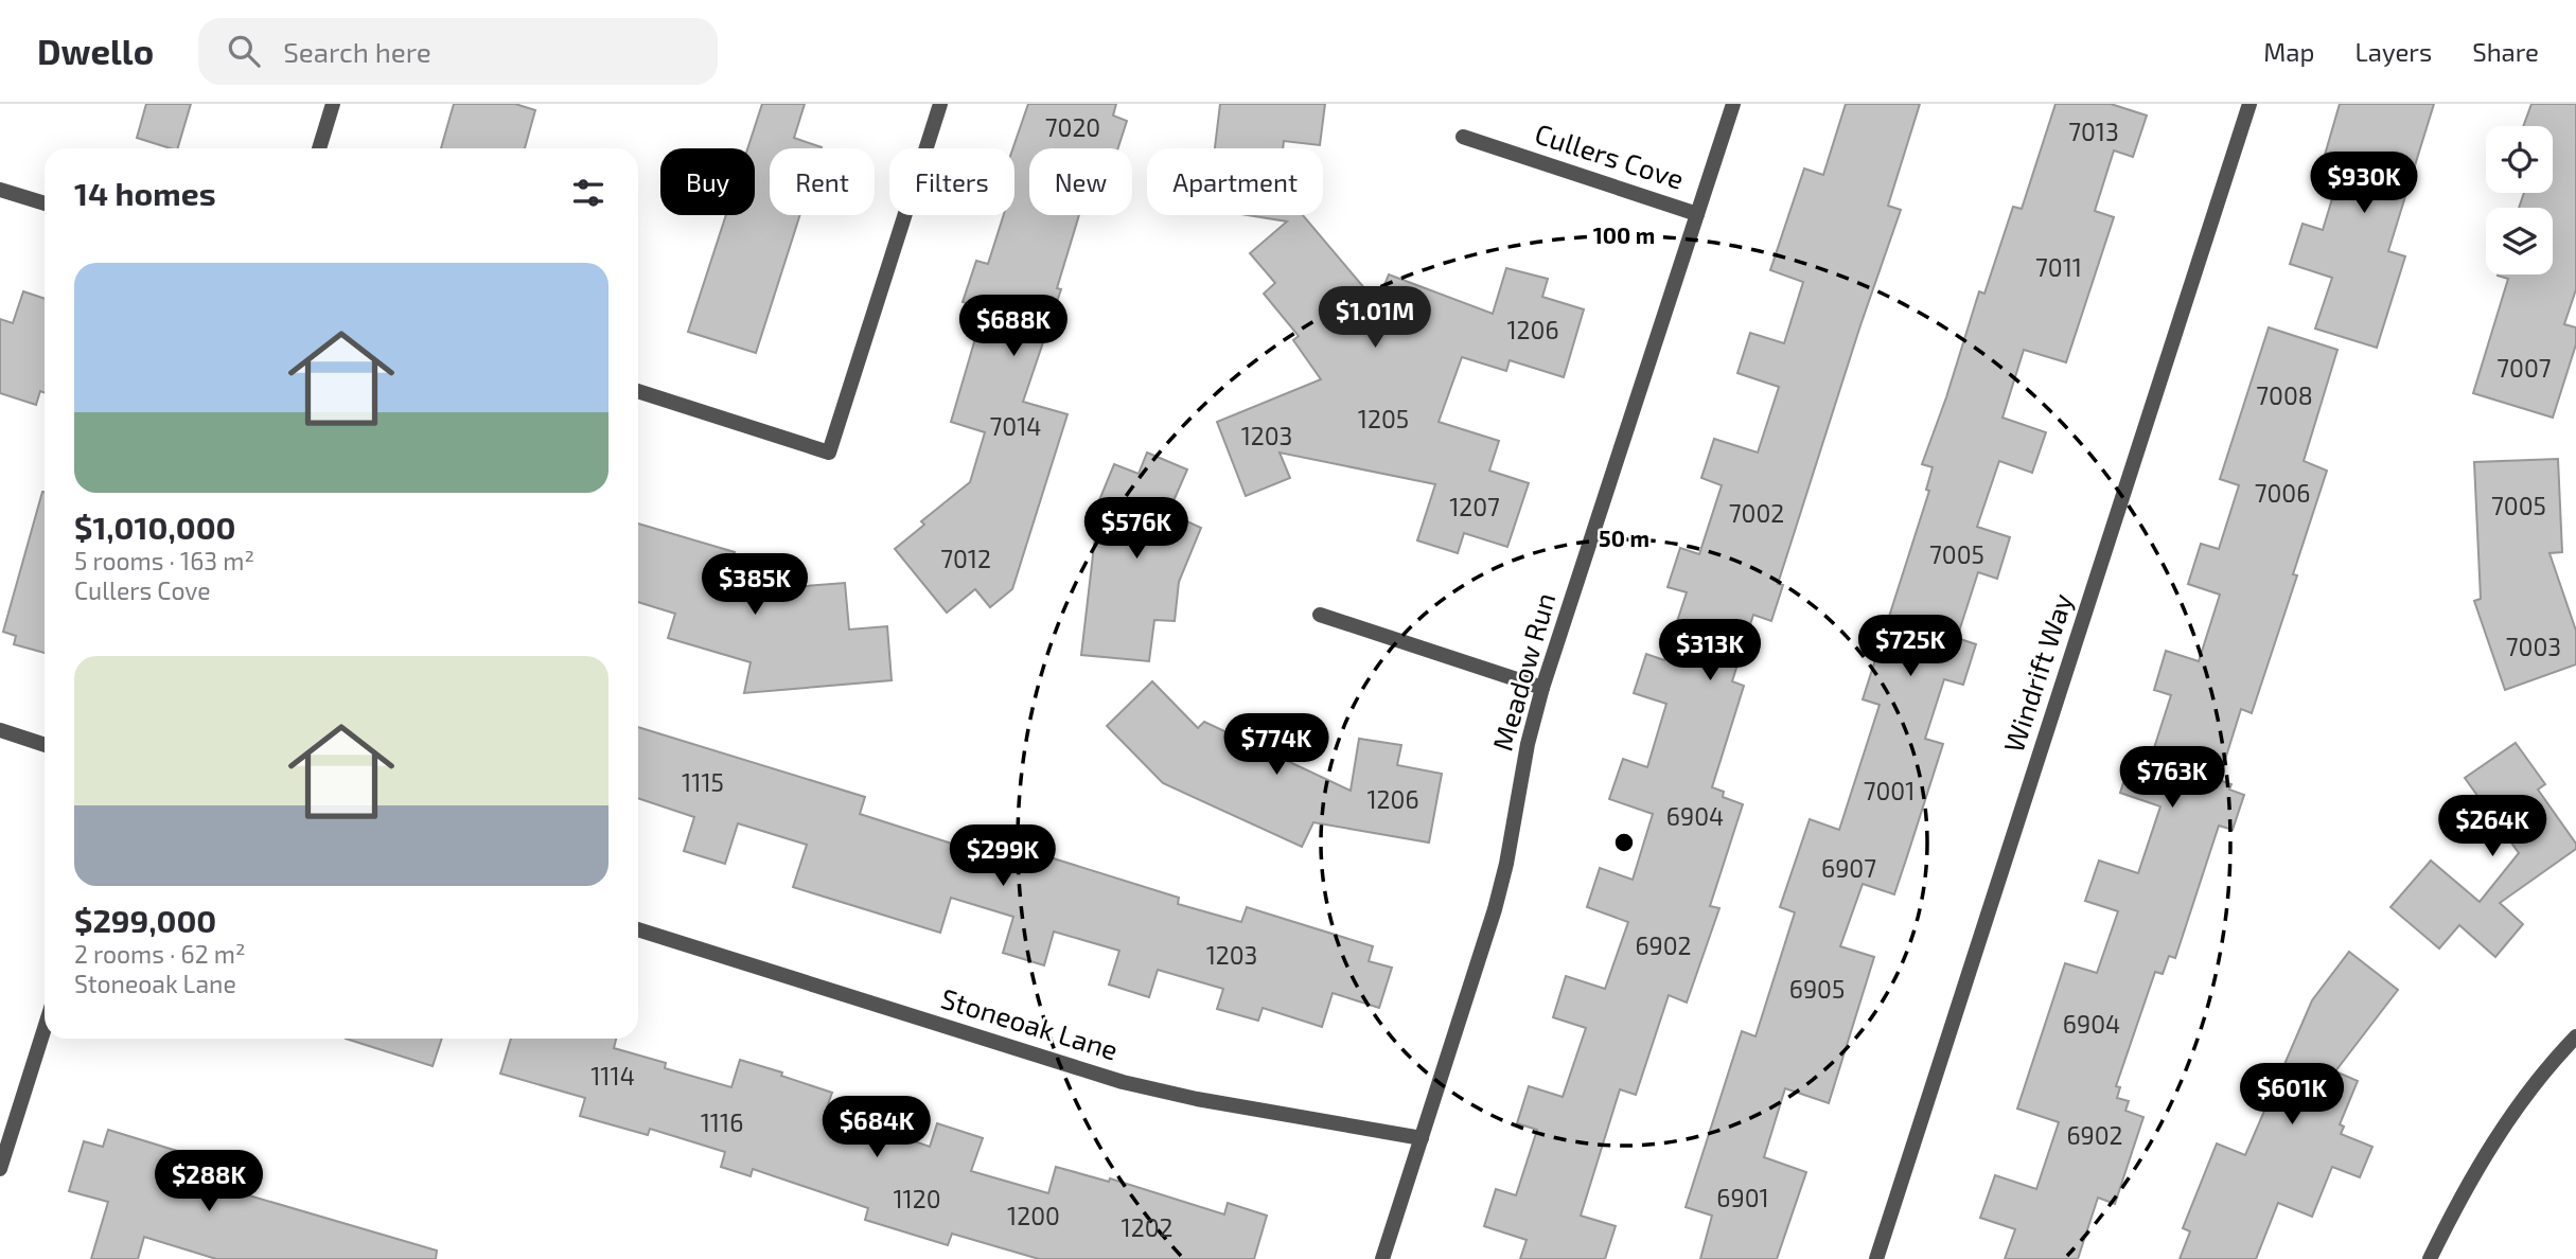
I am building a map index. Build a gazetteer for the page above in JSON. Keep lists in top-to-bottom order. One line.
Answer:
{"streets":{"street":["Cullers Cove","Meadow Run","Windrift Way","Stoneoak Lane"]},"crossings":[["Cullers Cove","Meadow Run"],["Meadow Run","Stoneoak Lane"]],"house_numbers":["7020","7013","7011","1206","7007","7008","1205","7014","1203","7006","7005","1207","7002","7005","7012","7003","1115","7001","1206","6904","6907","6902","1203","6905","6904","1114","1116","6902","6901","1120","1200","1202"],"page":{"header":"Dwello","search":"Search here","nav":["Map","Layers","Share"],"chip":["Buy","Rent","Filters","New","Apartment"],"heading":"14 homes","price":["$930K","$1.01M","$688K","$576K","$385K","$725K","$313K","$774K","$763K","$264K","$299K","$601K","$684K","$288K"],"list":[{"name":"$1,010,000","note":"5 rooms · 163 m² · Cullers Cove"},{"name":"$299,000","note":"2 rooms · 62 m² · Stoneoak Lane"}]},"rings":["100 m","50 m"]}
